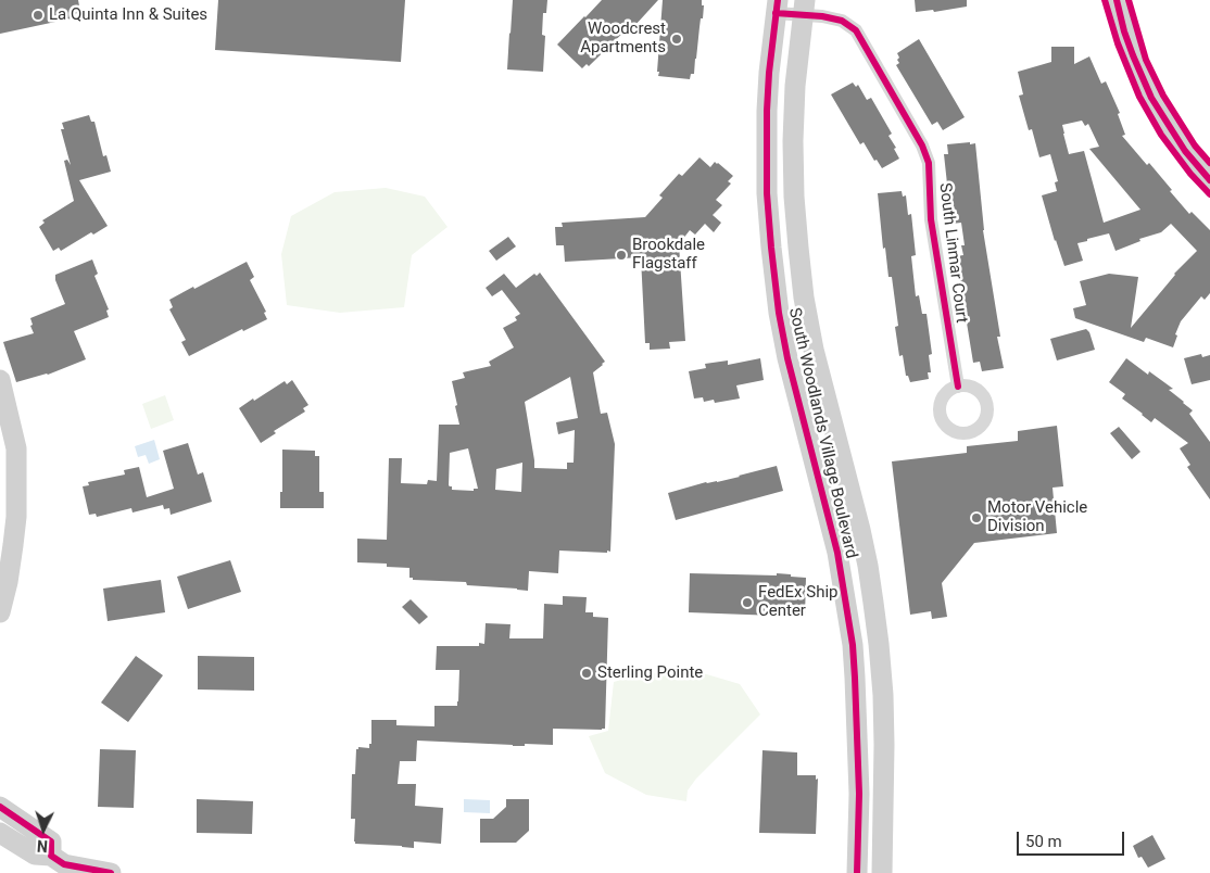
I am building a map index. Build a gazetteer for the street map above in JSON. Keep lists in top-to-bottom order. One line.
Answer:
{"streets":{"street":["South Linmar Court","South Woodlands Village Boulevard"]},"crossings":[["South Linmar Court","South Woodlands Village Boulevard"]],"places":["La Quinta Inn & Suites","Woodcrest Apartments","Brookdale Flagstaff","Motor Vehicle Division","FedEx Ship Center","Sterling Pointe"],"scale_bar":"50 m","north":"bottom"}
